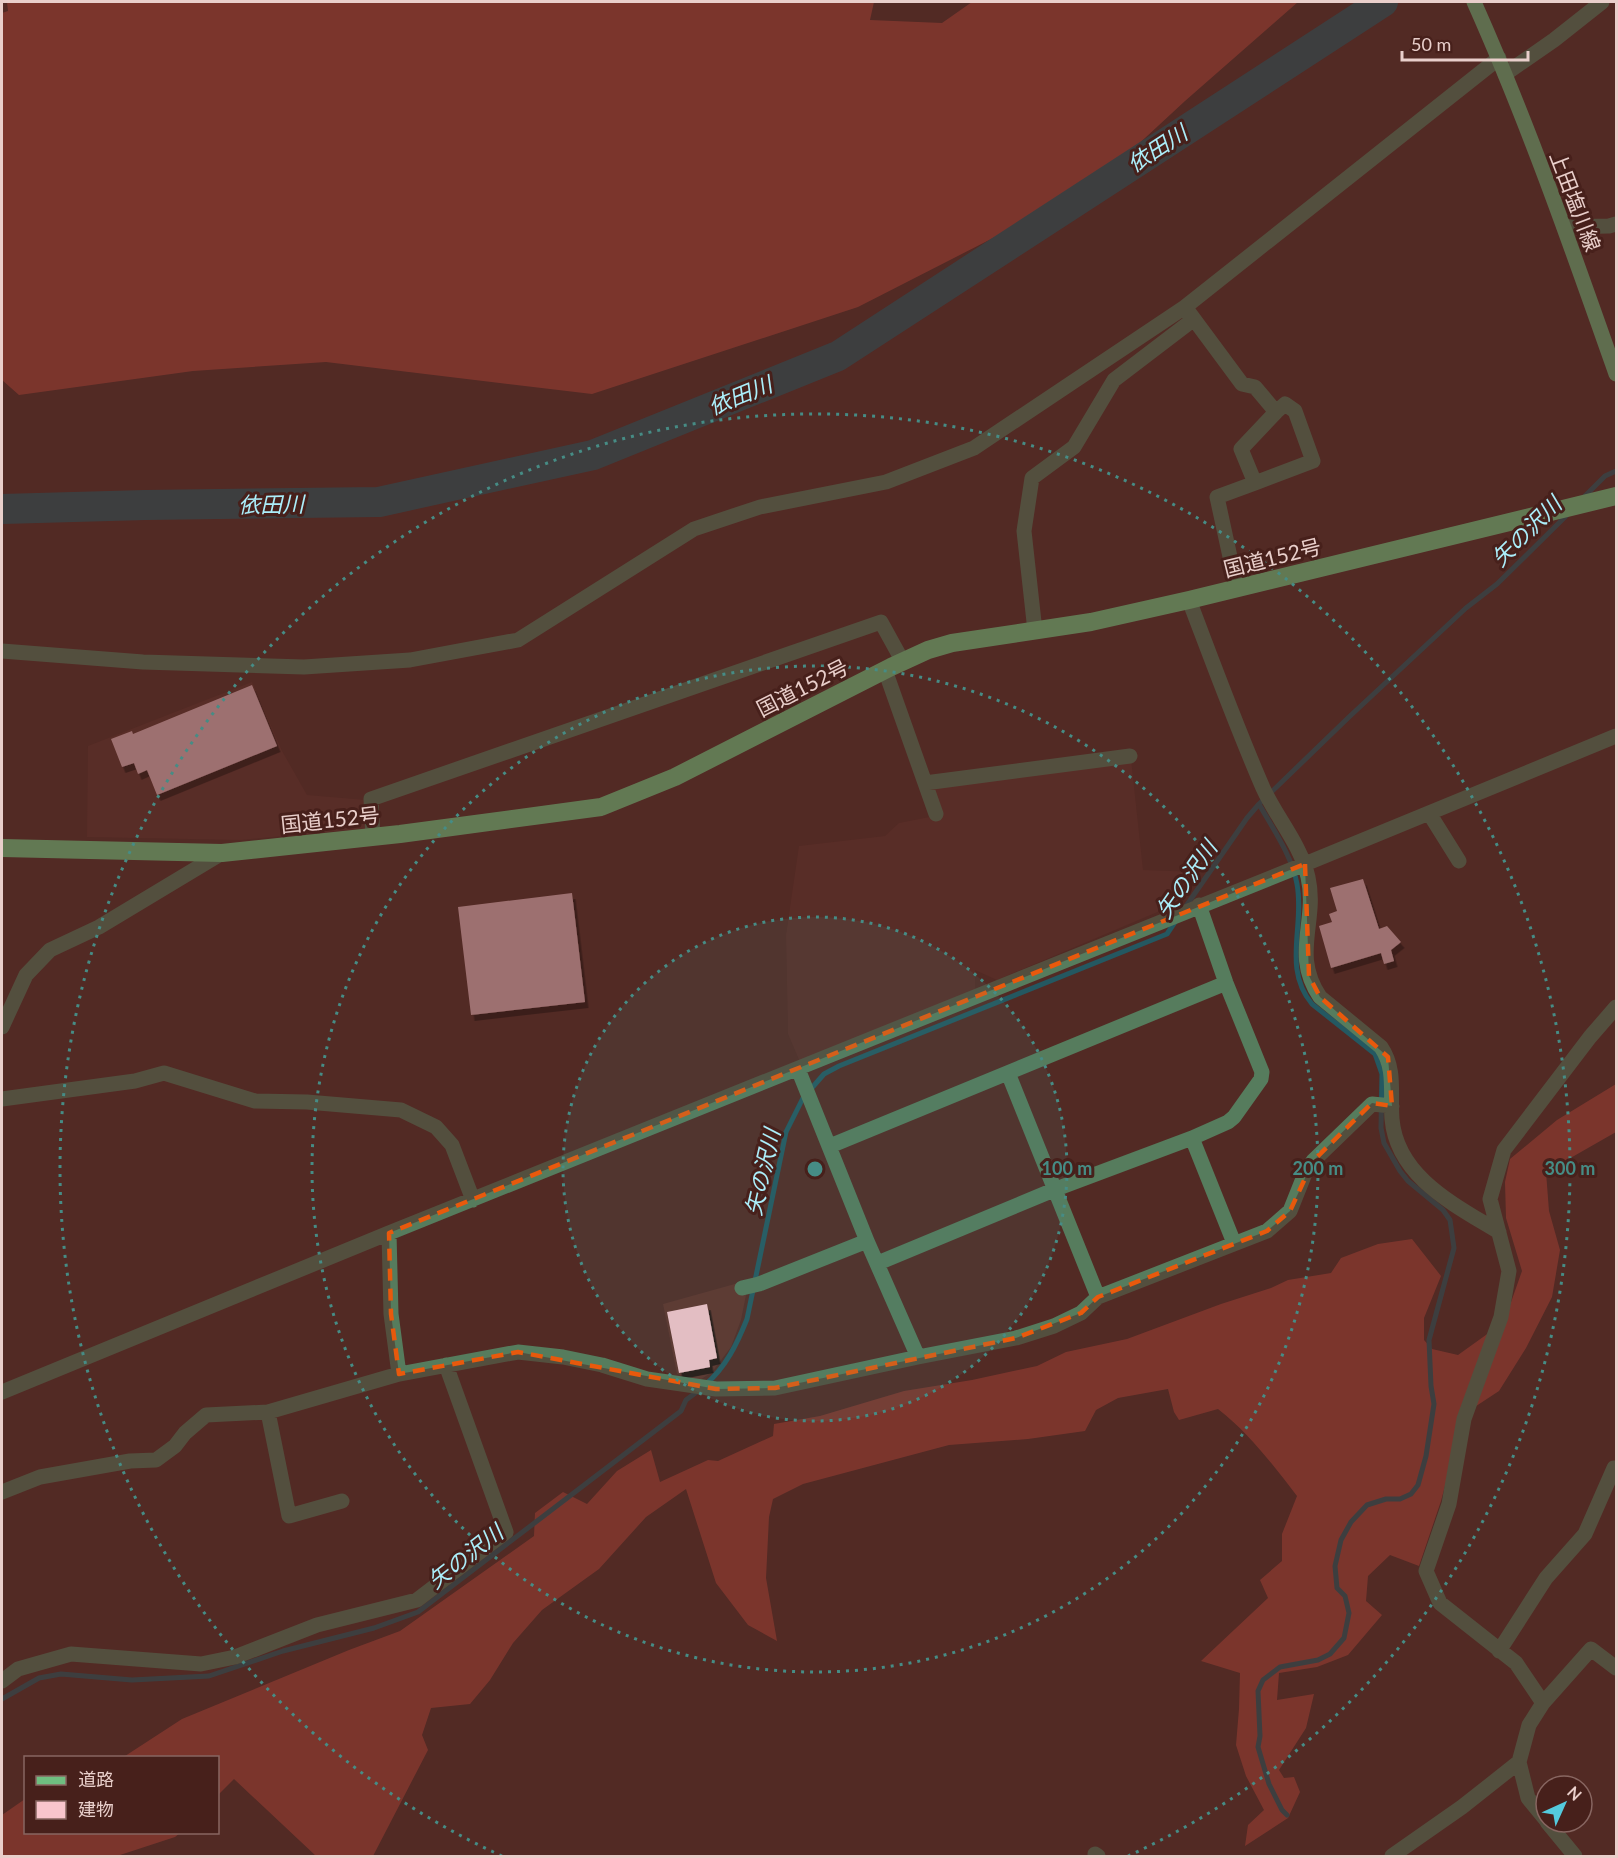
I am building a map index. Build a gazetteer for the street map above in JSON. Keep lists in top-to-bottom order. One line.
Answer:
{"streets":{"highway":["国道152号"],"main road":["上田塩川線"]},"water":["依田川","矢の沢川"],"legend":["道路","建物"],"scale_bar":"50 m","north":"top right","rings":["100 m","200 m","300 m"]}
